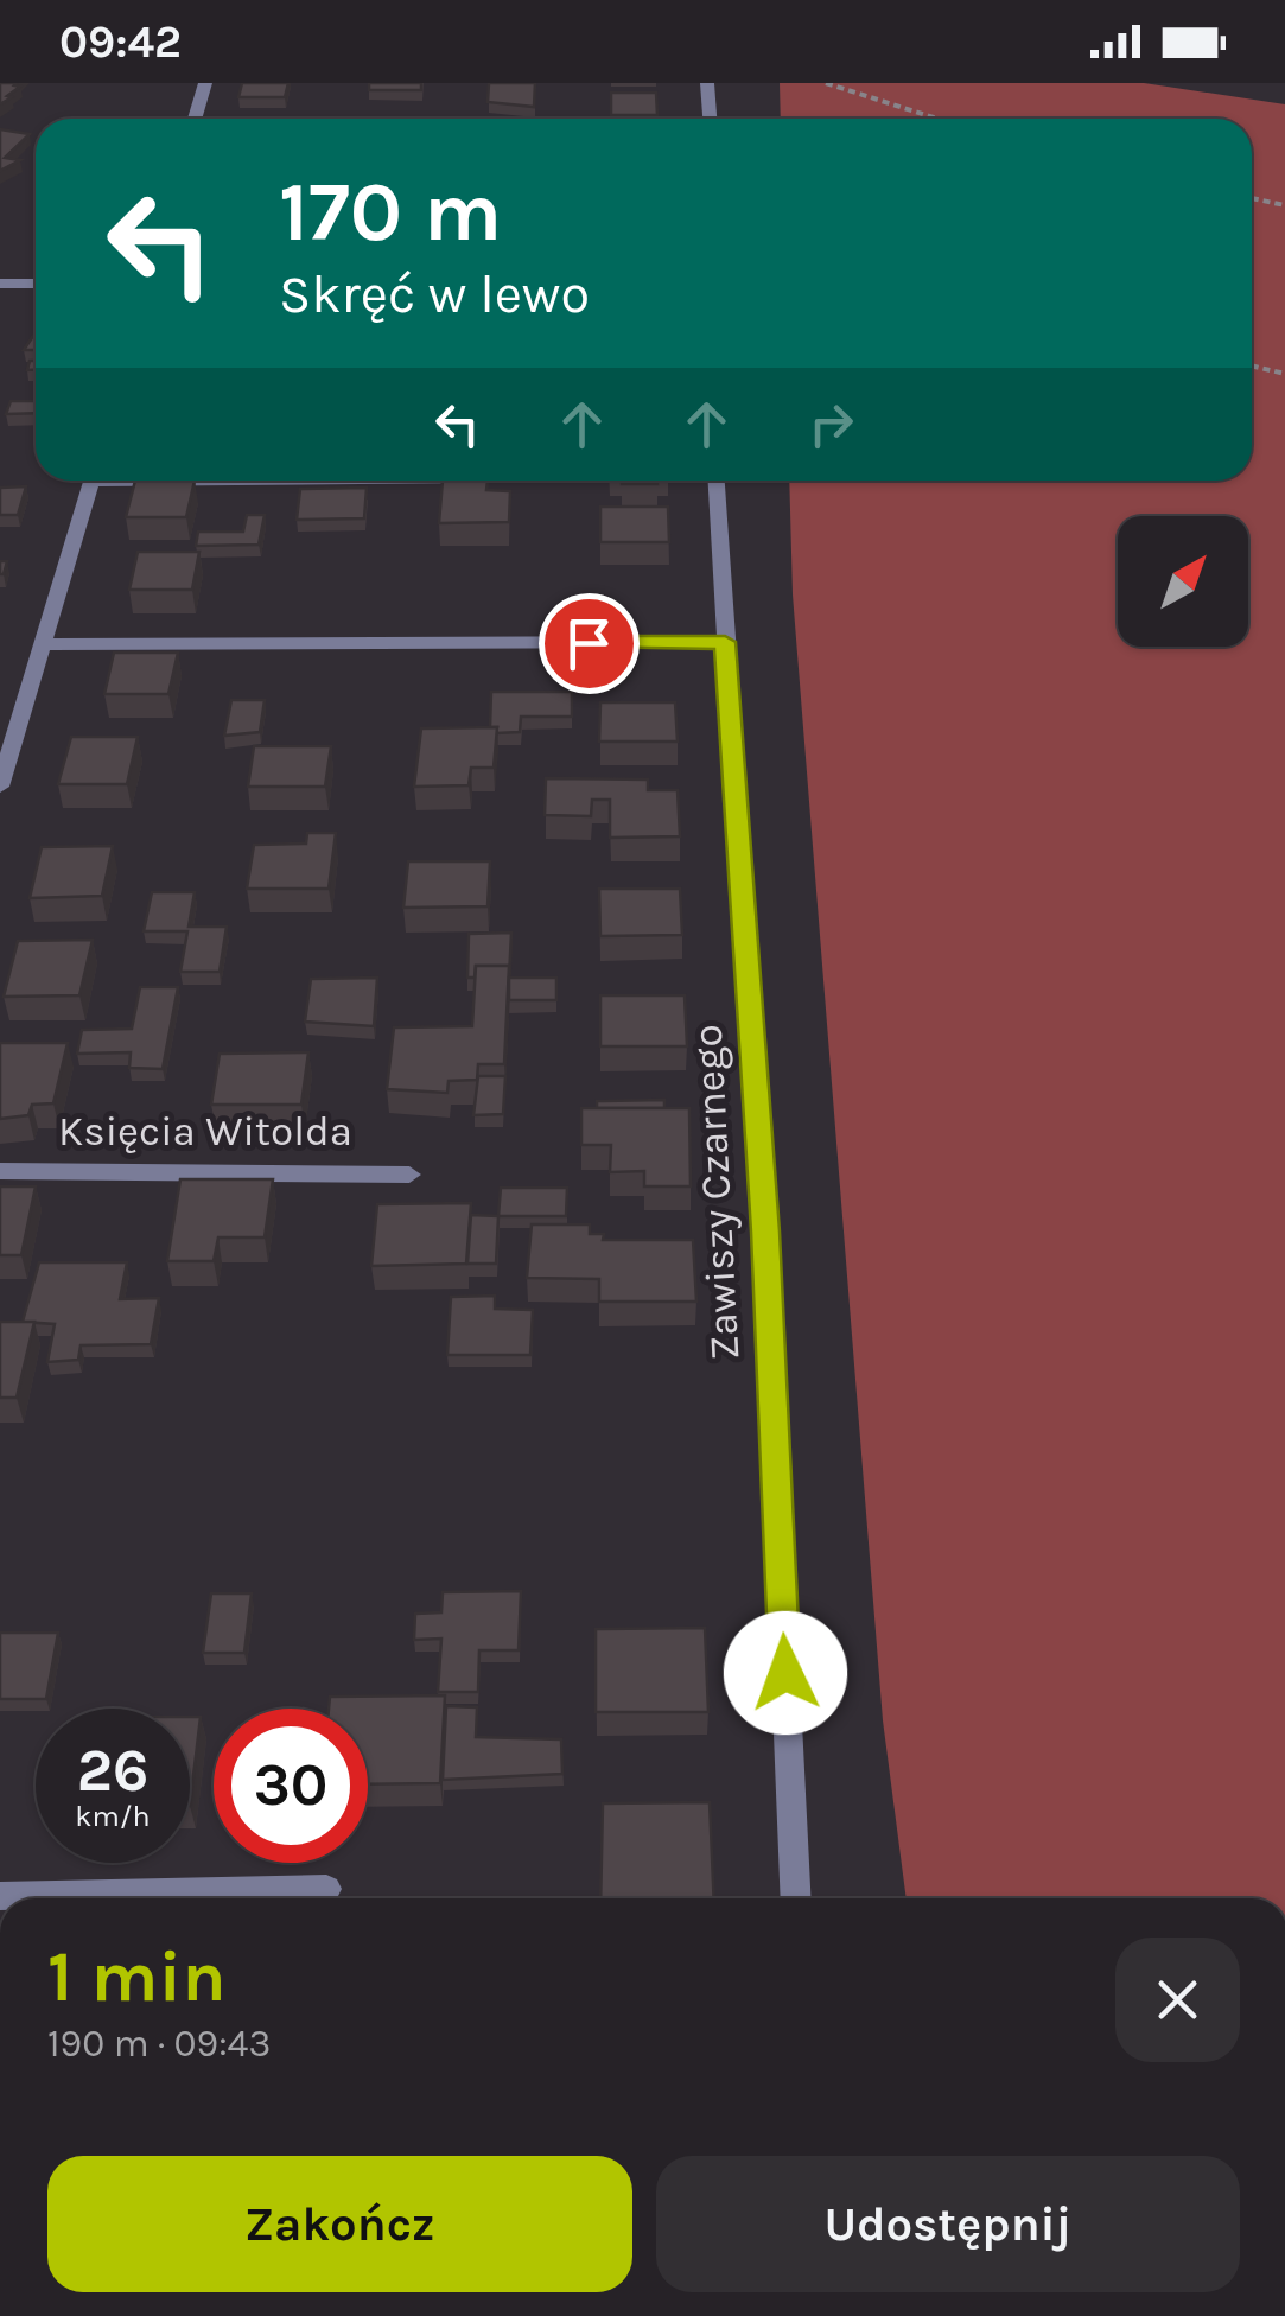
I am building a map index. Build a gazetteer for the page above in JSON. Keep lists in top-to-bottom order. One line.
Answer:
{"streets":{"street":["Księcia Witolda","Zawiszy Czarnego"]},"north":"top right","page":{"status":"09:42","turn":["170 m","Skręć w lewo"],"speed":"26 km/h","limit":"30","heading":["1 min","190 m · 09:43"],"buttons":["Zakończ","Udostępnij"]}}
